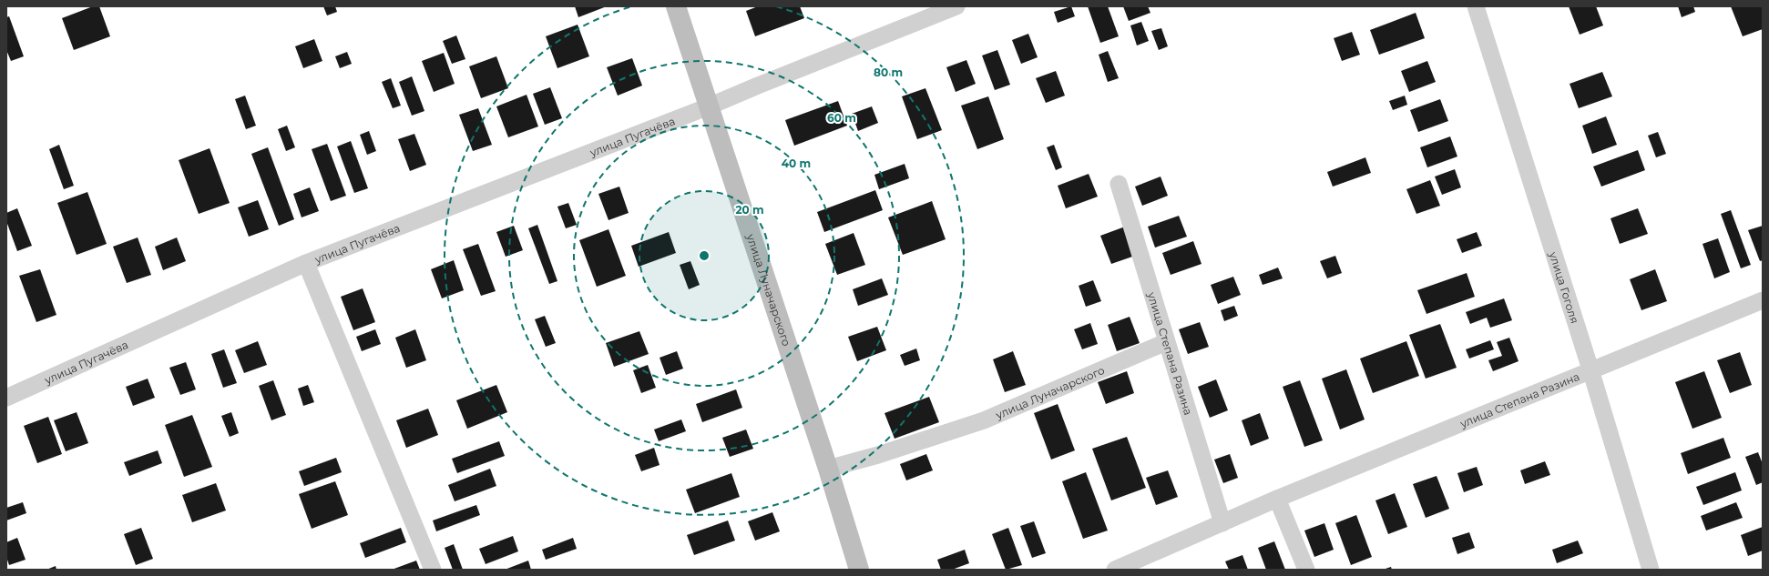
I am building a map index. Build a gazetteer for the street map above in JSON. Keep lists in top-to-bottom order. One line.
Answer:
{"streets":{"main road":["улица Луначарского"],"street":["улица Пугачёва","улица Гоголя","улица Степана Разина"]},"crossings":[["улица Пугачёва","улица Луначарского"],["улица Гоголя","улица Степана Разина"],["улица Луначарского","улица Степана Разина"]],"rings":["80 m","60 m","40 m","20 m"]}
